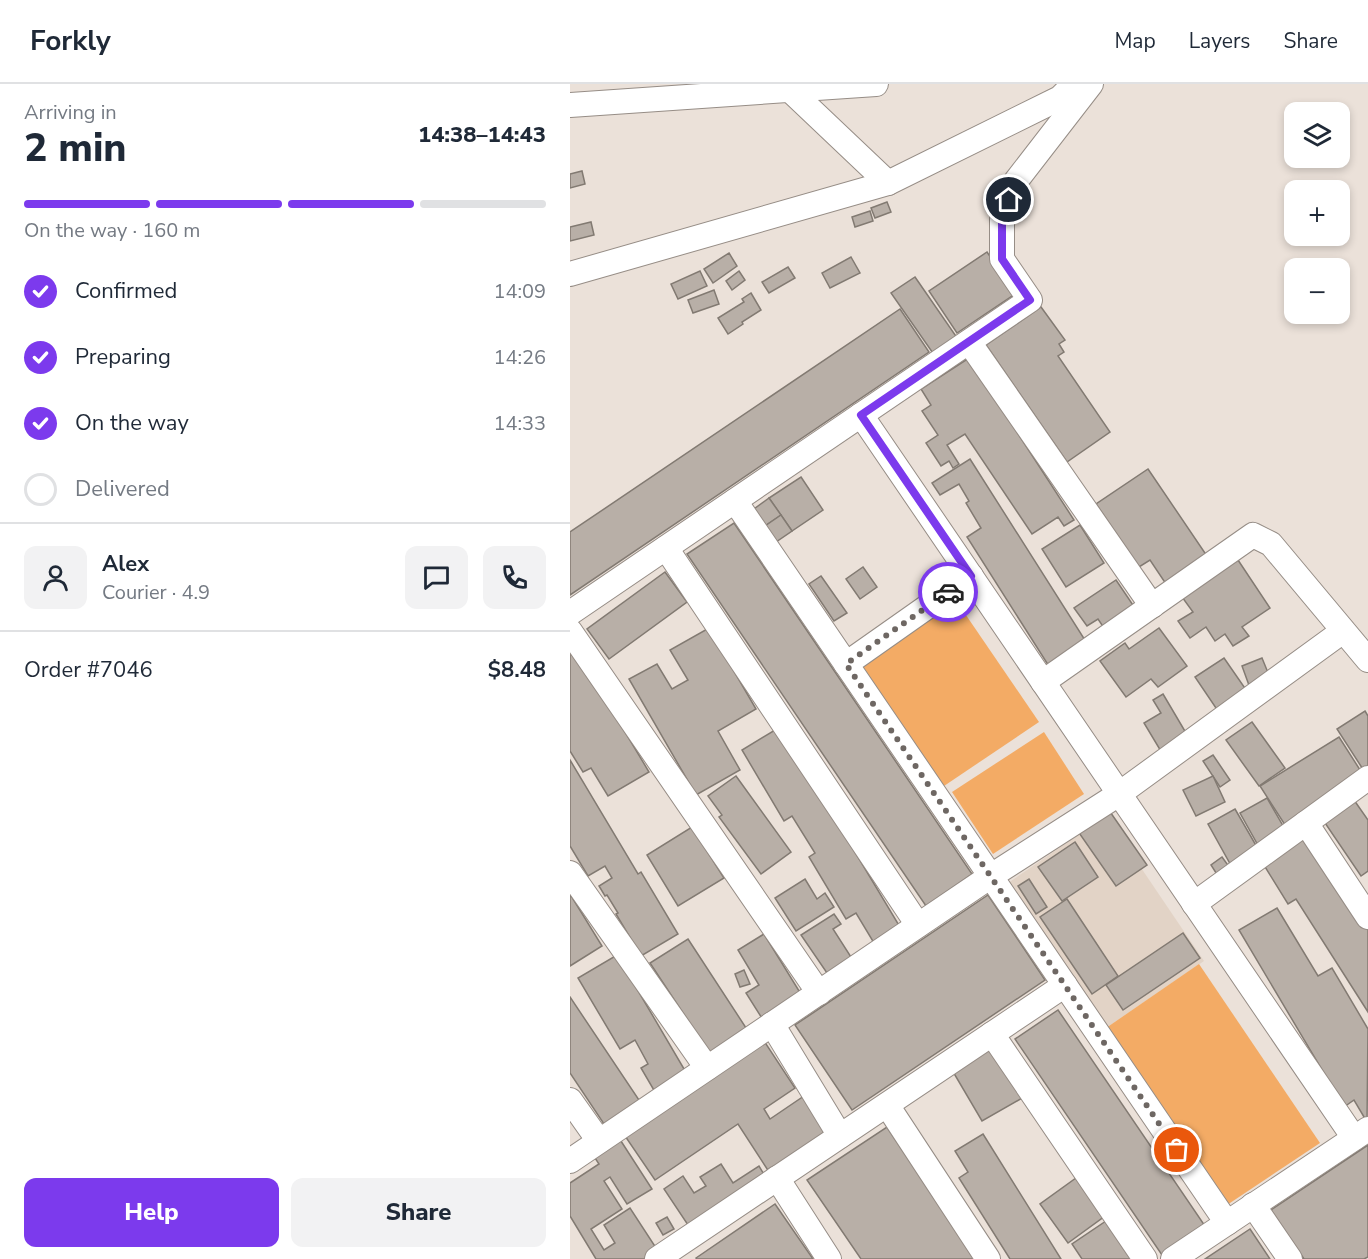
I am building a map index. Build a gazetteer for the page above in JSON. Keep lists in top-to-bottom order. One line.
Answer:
{"page":{"header":"Forkly","nav":["Map","Layers","Share"],"heading":["2 min","Arriving in","14:38–14:43"],"panel":["Alex","Courier · 4.9","Order #7046","$8.48"],"map_buttons":["+","−"],"bar":"On the way · 160 m","list":[["Confirmed","14:09"],["Preparing","14:26"],["On the way","14:33"],"Delivered"],"buttons":["Help","Share"]}}
